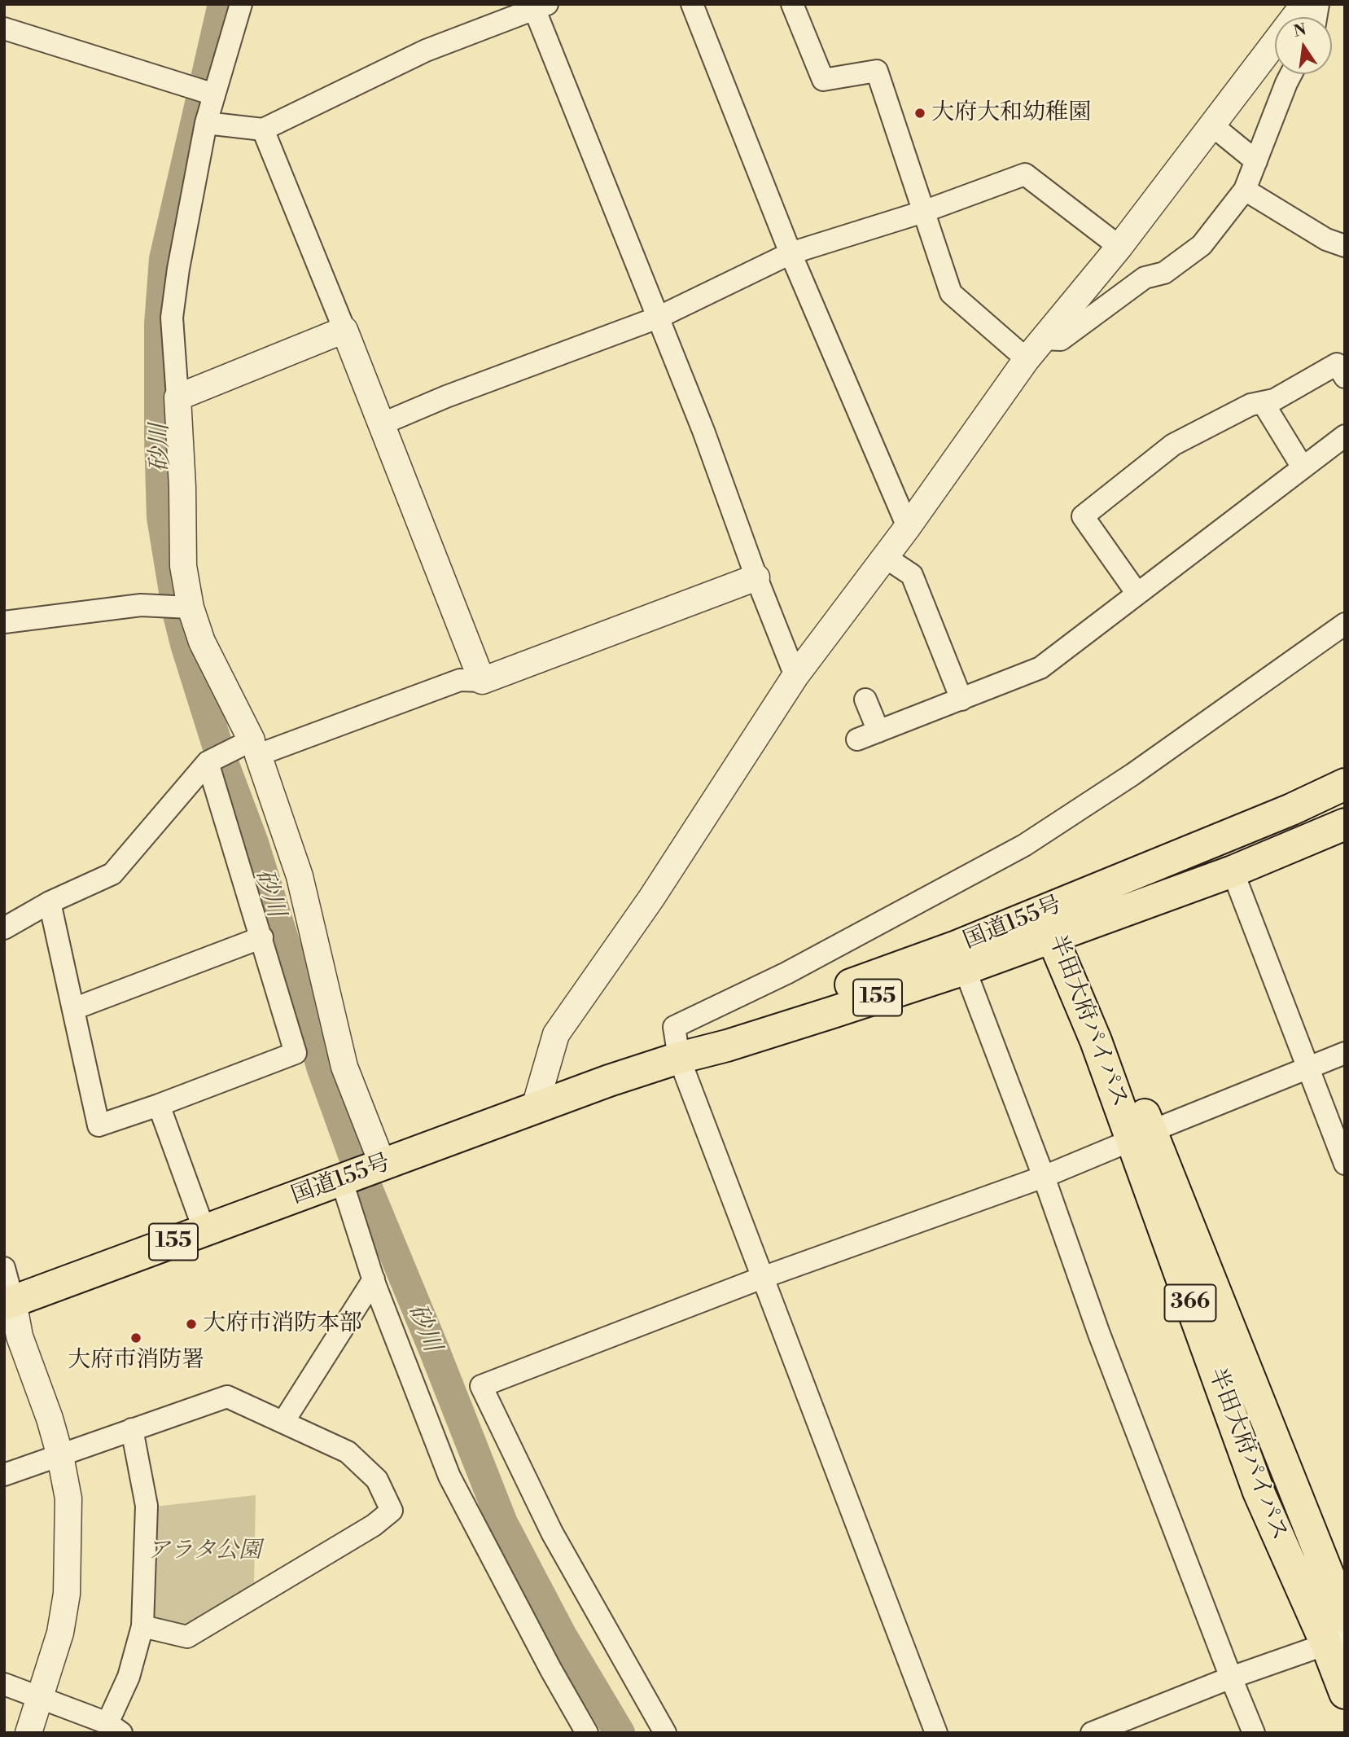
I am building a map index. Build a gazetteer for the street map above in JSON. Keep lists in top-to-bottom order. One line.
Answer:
{"streets":{"highway":["国道155号","155","半田大府パイパス","366"]},"crossings":[["国道155号","半田大府パイパス"]],"water":["砂川"],"parks":["アラタ公園"],"places":["大府大和幼稚園","大府市消防本部","大府市消防署"],"north":"top"}
